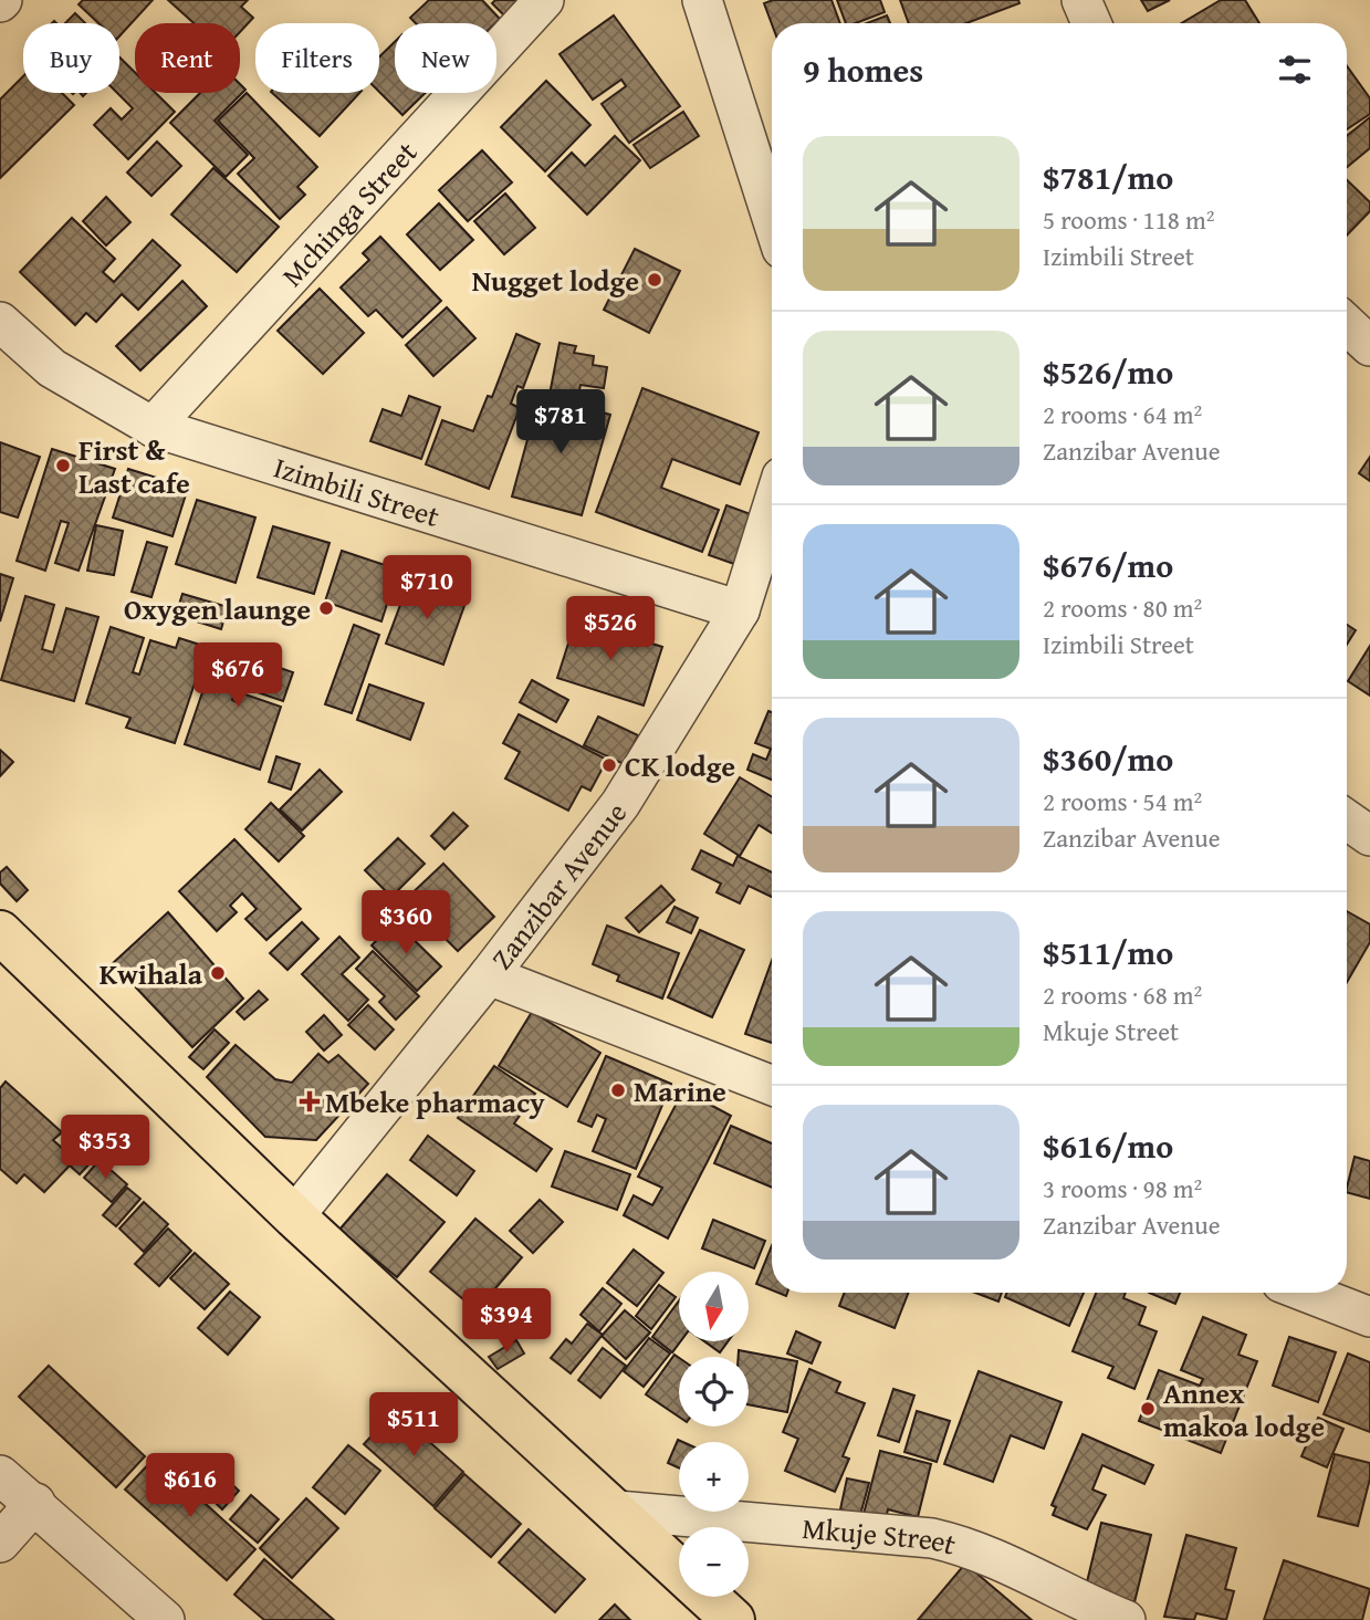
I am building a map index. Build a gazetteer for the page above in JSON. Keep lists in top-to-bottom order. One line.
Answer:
{"streets":{"street":["Mchinga Street","Izimbili Street","Zanzibar Avenue","Mkuje Street"]},"crossings":[["Mchinga Street","Izimbili Street"],["Izimbili Street","Zanzibar Avenue"]],"places":{"other":["Nugget lodge","First & Last cafe","Oxygen launge","CK lodge","Kwihala","Marine","Annex makoa lodge"],"health":["Mbeke pharmacy"]},"north":"bottom","page":{"chip":["Buy","Rent","Filters","New"],"heading":"9 homes","list":[{"name":"$781/mo","note":"5 rooms · 118 m² · Izimbili Street"},{"name":"$526/mo","note":"2 rooms · 64 m² · Zanzibar Avenue"},{"name":"$676/mo","note":"2 rooms · 80 m² · Izimbili Street"},{"name":"$360/mo","note":"2 rooms · 54 m² · Zanzibar Avenue"},{"name":"$511/mo","note":"2 rooms · 68 m² · Mkuje Street"},{"name":"$616/mo","note":"3 rooms · 98 m² · Zanzibar Avenue"}],"price":["$781","$710","$526","$676","$360","$353","$394","$511","$616"],"map_buttons":["+","−"]}}
